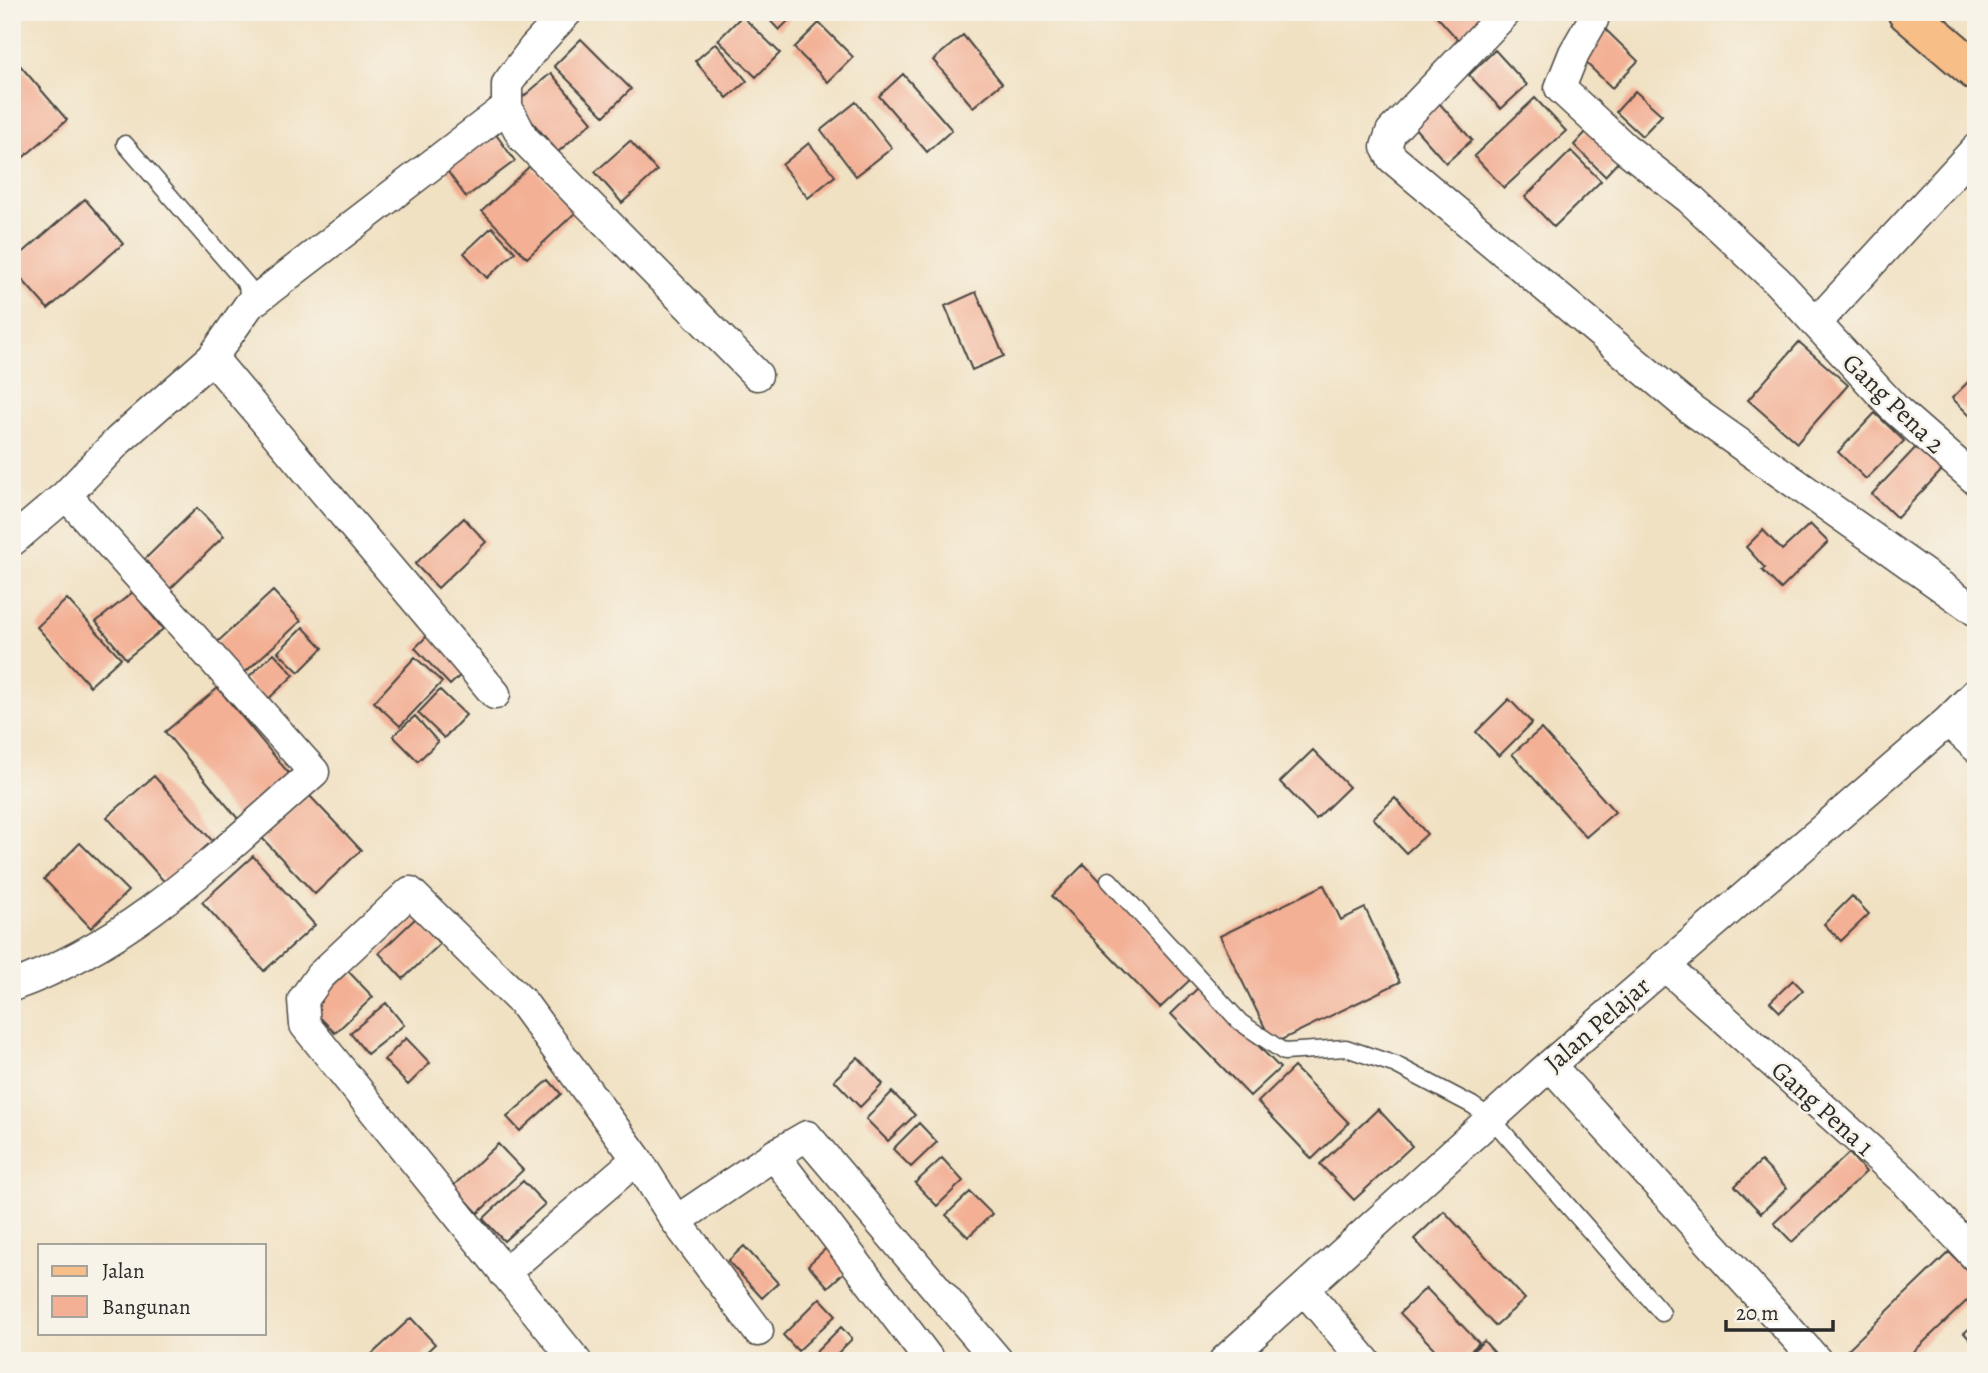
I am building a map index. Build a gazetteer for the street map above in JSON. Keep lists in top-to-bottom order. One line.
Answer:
{"streets":{"street":["Gang Pena 2","Jalan Pelajar","Gang Pena 1"]},"crossings":[["Jalan Pelajar","Gang Pena 1"]],"legend":["Jalan","Bangunan"],"scale_bar":"20 m"}
